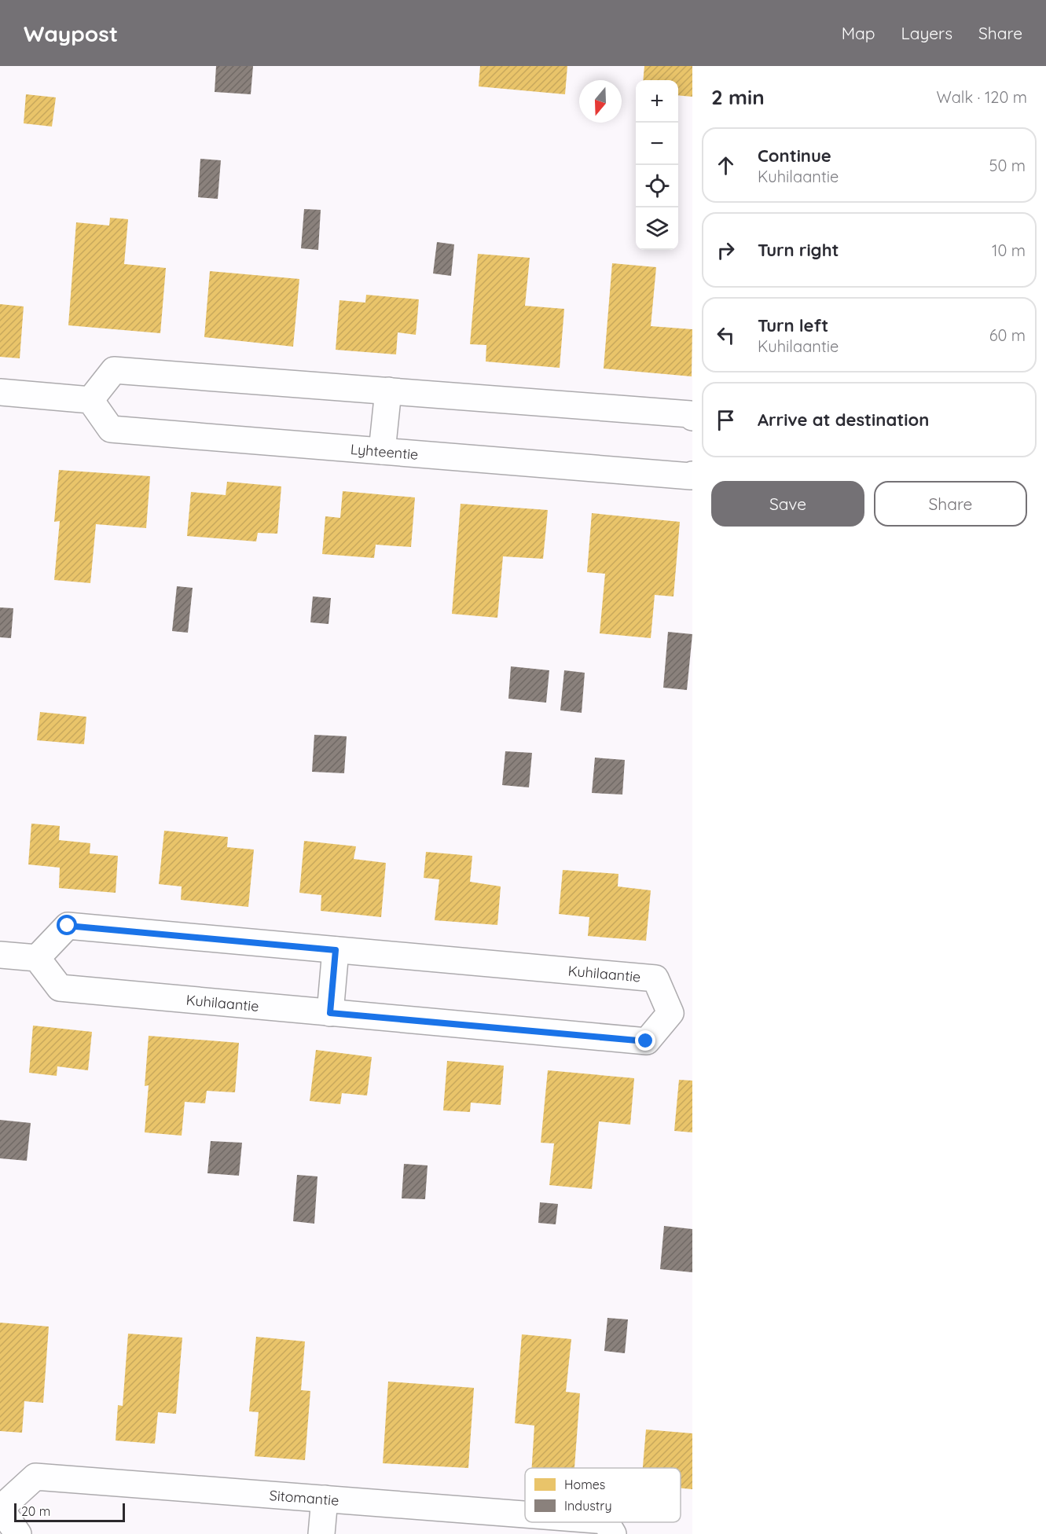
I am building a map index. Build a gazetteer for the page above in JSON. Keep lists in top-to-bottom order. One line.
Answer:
{"streets":{"street":["Lyhteentie","Kuhilaantie","Sitomantie"]},"legend":["Homes","Industry"],"scale_bar":"20 m","north":"bottom","page":{"header":"Waypost","nav":["Map","Layers","Share"],"heading":["2 min","Walk · 120 m"],"map_buttons":["+","−"],"list":[["Continue","Kuhilaantie","50 m"],["Turn right","10 m"],["Turn left","Kuhilaantie","60 m"],"Arrive at destination"],"buttons":["Save","Share"],"scale":"20 m"}}
